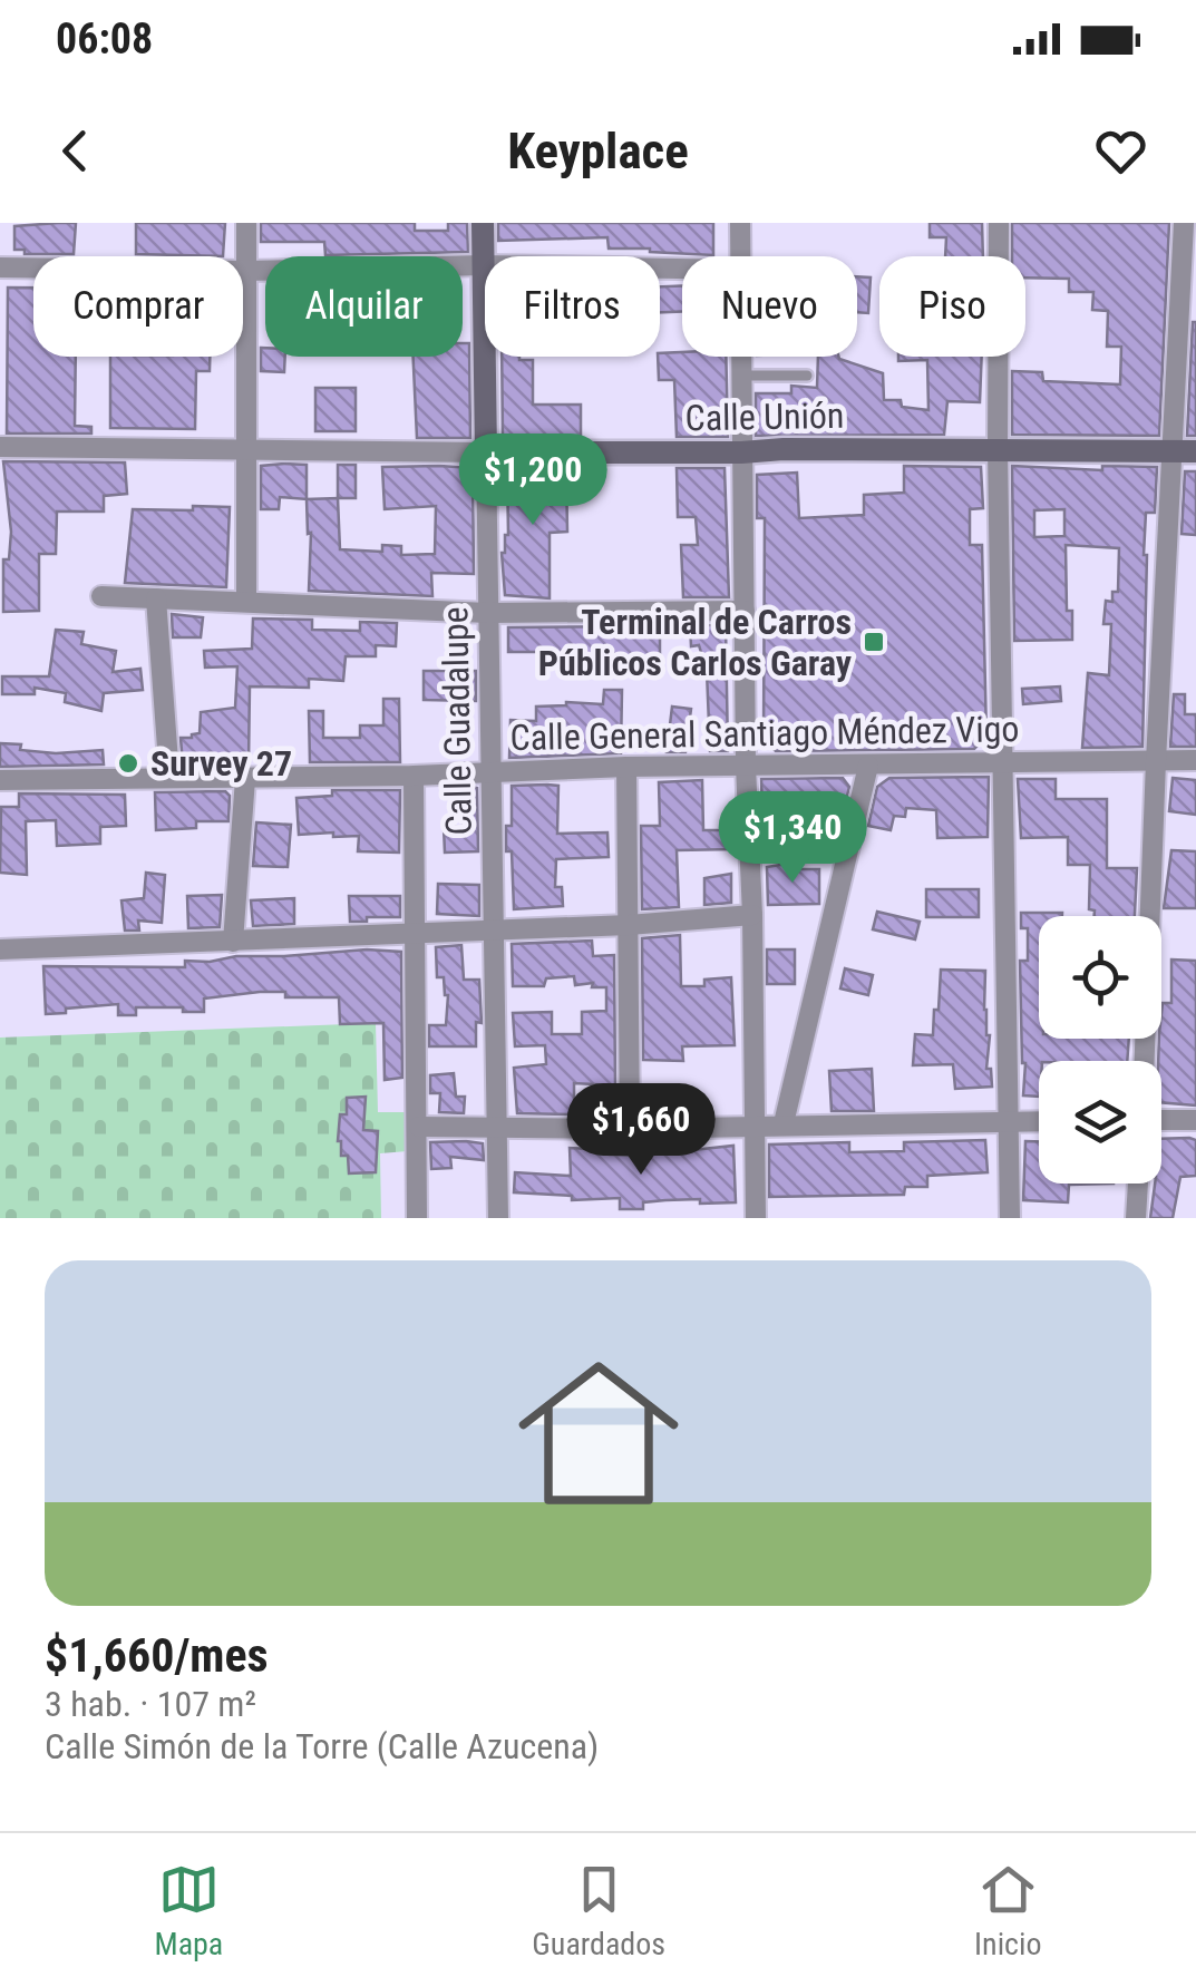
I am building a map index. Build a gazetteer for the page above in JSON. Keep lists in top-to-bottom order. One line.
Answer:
{"streets":{"street":["Calle Unión","Calle Guadalupe","Calle General Santiago Méndez Vigo"]},"crossings":[["Calle Unión","Calle Guadalupe"],["Calle Guadalupe","Calle General Santiago Méndez Vigo"]],"places":{"transit":["Terminal de Carros Públicos Carlos Garay"],"other":["Survey 27"]},"page":{"status":"06:08","header":"Keyplace","chip":["Comprar","Alquilar","Filtros","Nuevo","Piso"],"price":["$1,200","$1,340","$1,660"],"list":[{"name":"$1,660/mes","note":"3 hab. · 107 m² · Calle Simón de la Torre (Calle Azucena)"}],"tabs":["Mapa","Guardados","Inicio"]}}
